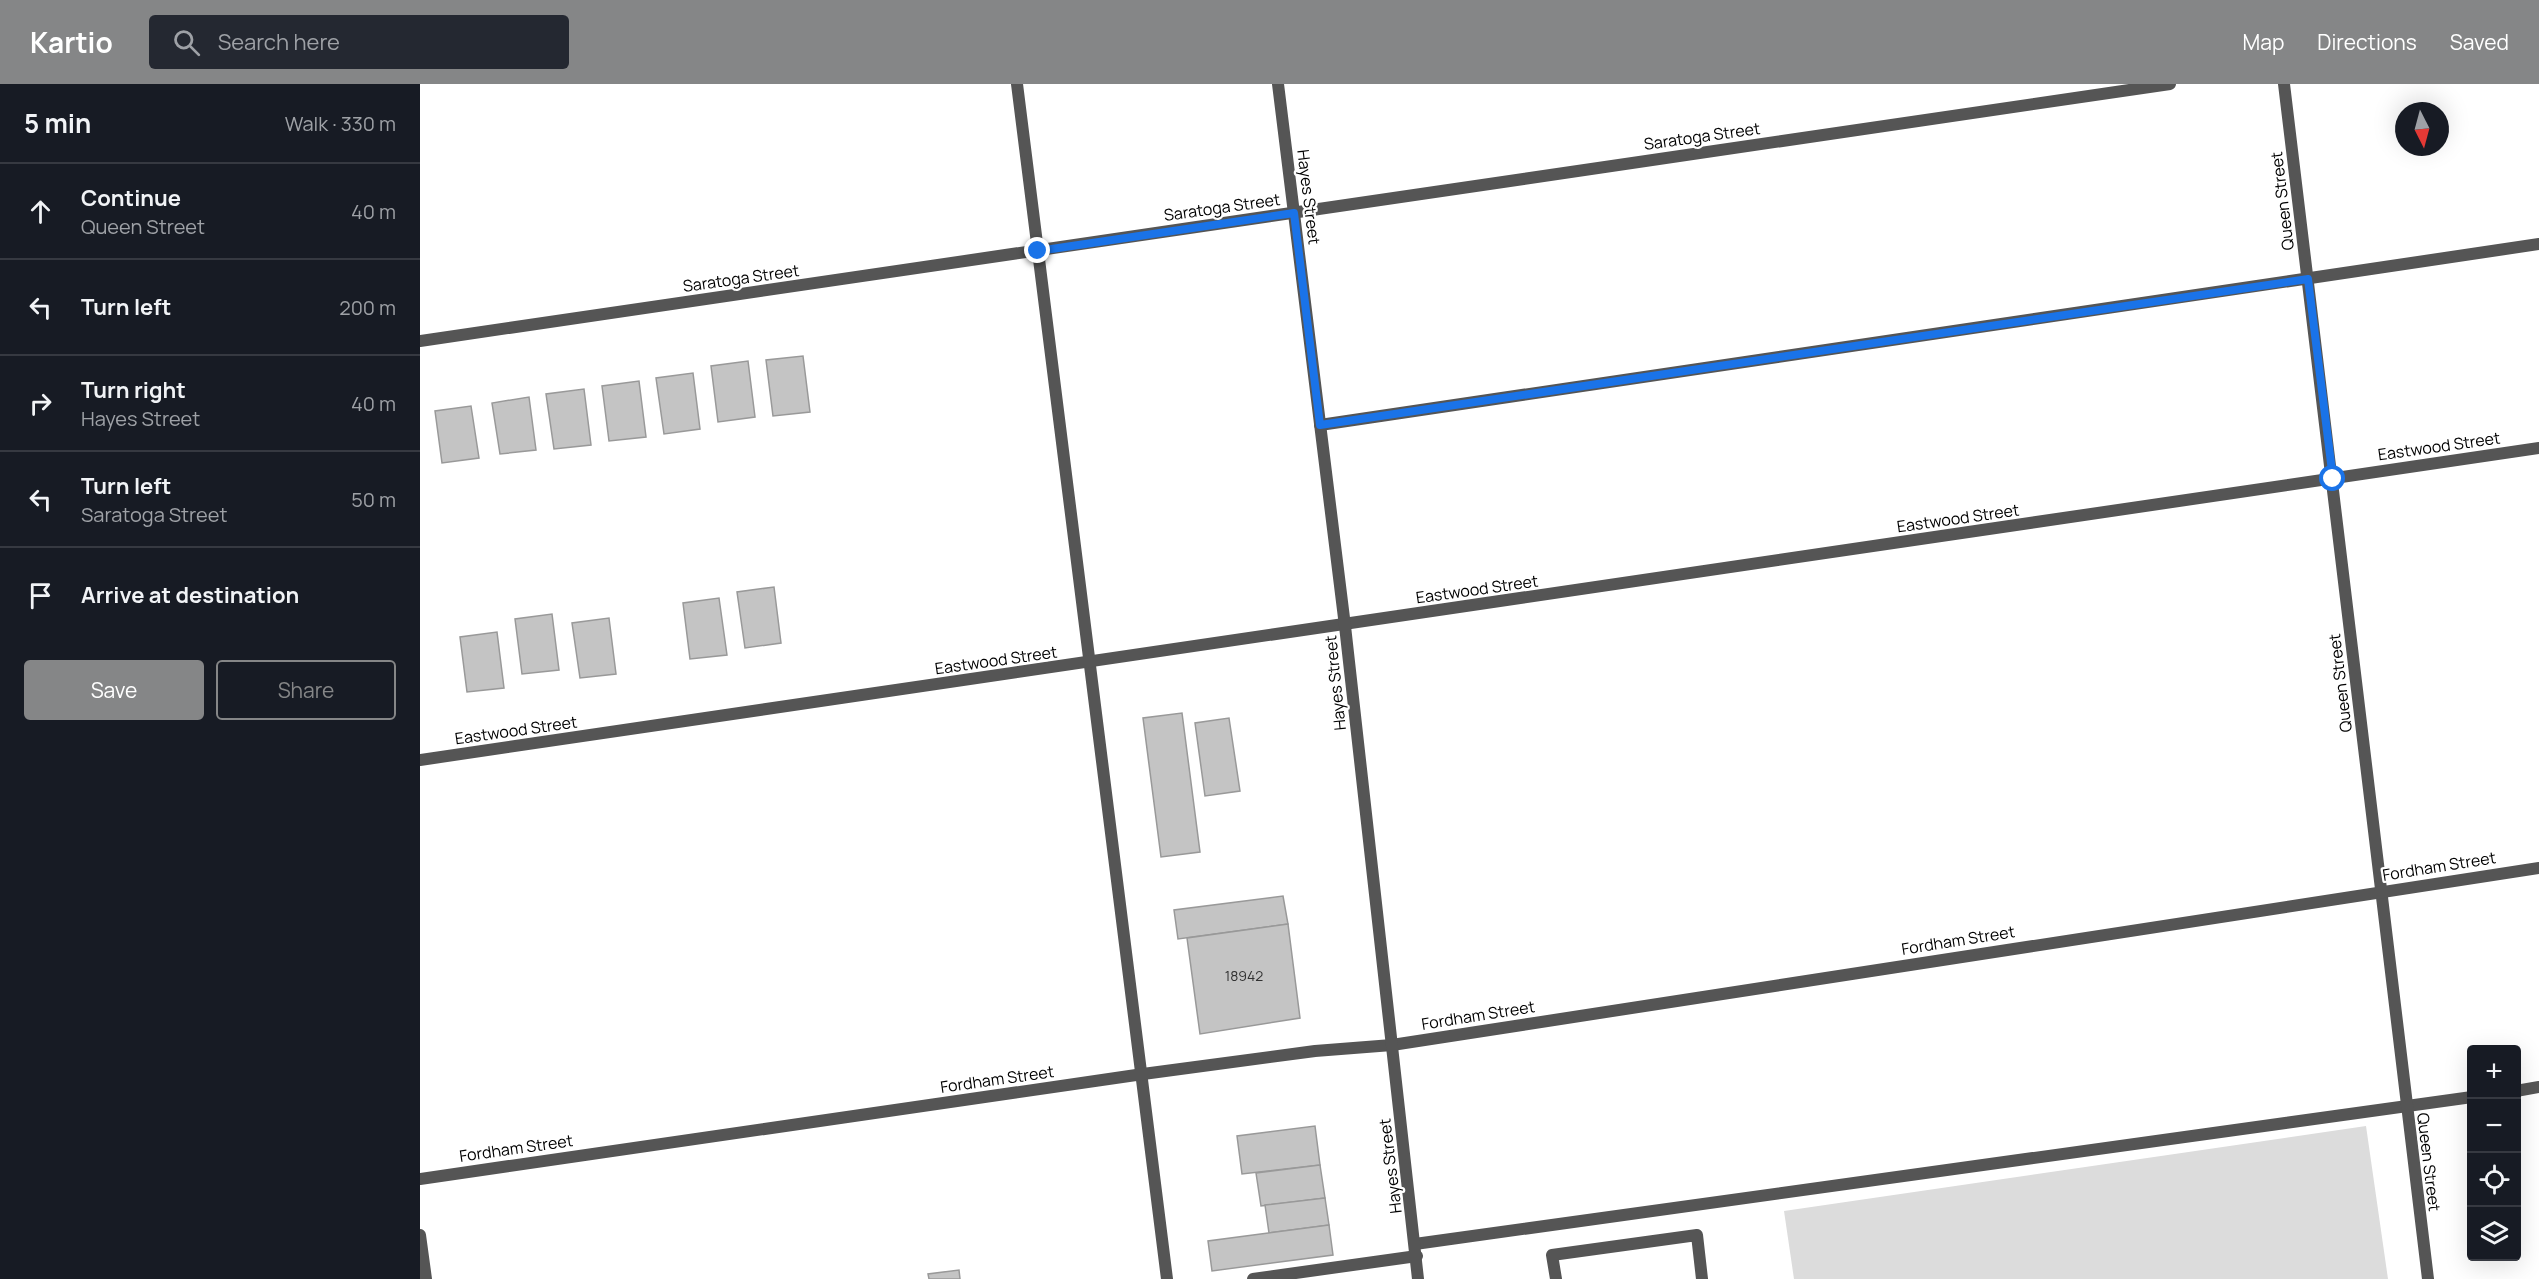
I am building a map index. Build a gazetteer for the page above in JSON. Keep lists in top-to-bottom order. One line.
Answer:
{"streets":{"street":["Saratoga Street","Hayes Street","Queen Street","Eastwood Street","Fordham Street"]},"crossings":[["Saratoga Street","Hayes Street"],["Hayes Street","Eastwood Street"],["Hayes Street","Fordham Street"],["Queen Street","Eastwood Street"],["Queen Street","Fordham Street"]],"house_numbers":["18942"],"north":"bottom","page":{"header":"Kartio","search":"Search here","nav":["Map","Directions","Saved"],"heading":["5 min","Walk · 330 m"],"list":[["Continue","Queen Street","40 m"],["Turn left","200 m"],["Turn right","Hayes Street","40 m"],["Turn left","Saratoga Street","50 m"],"Arrive at destination"],"buttons":["Save","Share"],"map_buttons":["+","−"]}}
